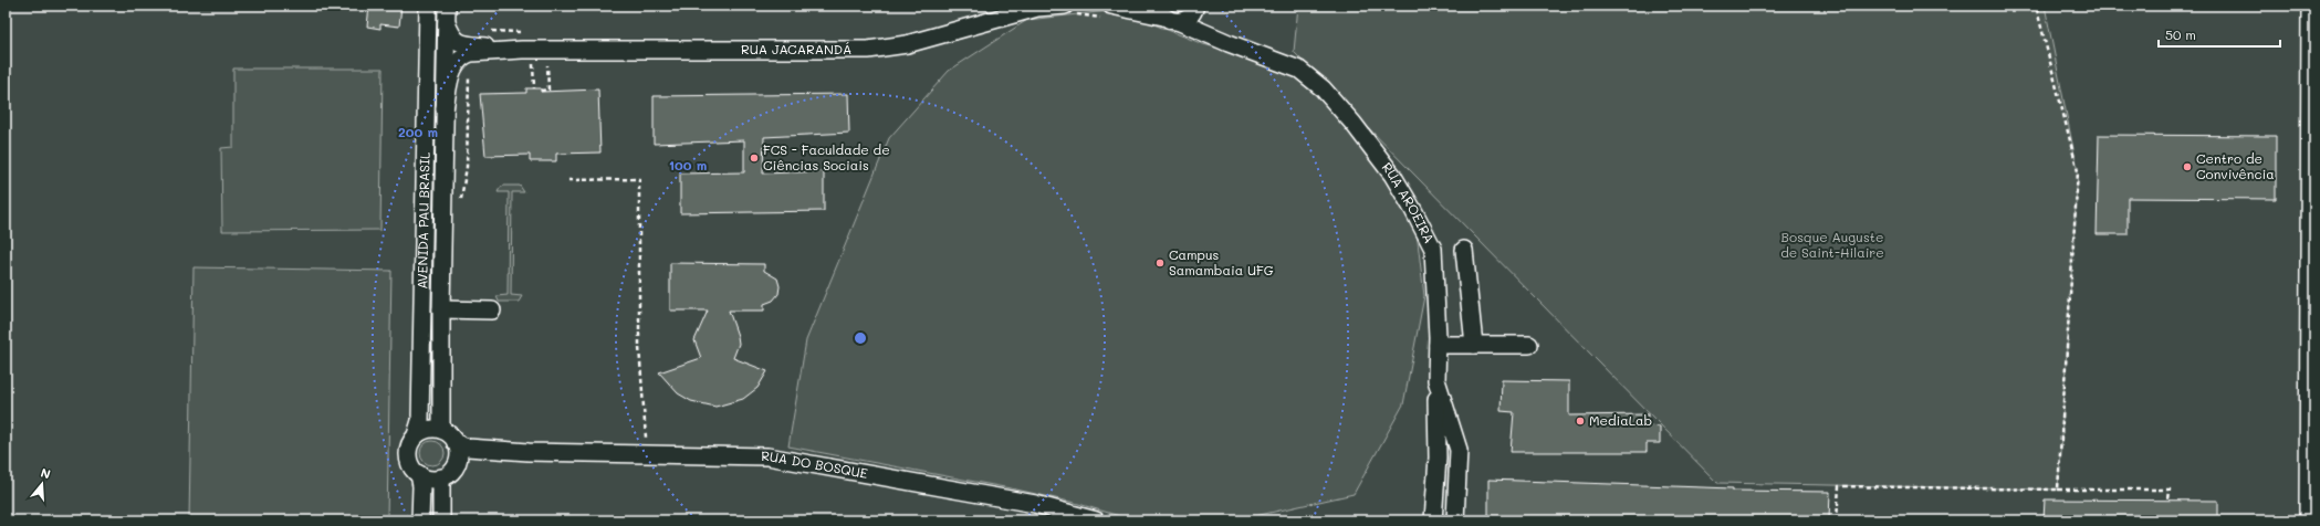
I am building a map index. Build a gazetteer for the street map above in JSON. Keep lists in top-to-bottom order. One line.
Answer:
{"streets":{"street":["RUA JACARANDÁ","RUA AROEIRA","AVENIDA PAU BRASIL","RUA DO BOSQUE"]},"crossings":[["AVENIDA PAU BRASIL","RUA DO BOSQUE"]],"parks":["Bosque Auguste de Saint-Hilaire"],"places":["FCS - Faculdade de Ciências Sociais","Centro de Convivência","Campus Samambaia UFG","MediaLab"],"scale_bar":"50 m","north":"top","rings":["200 m","100 m"]}
